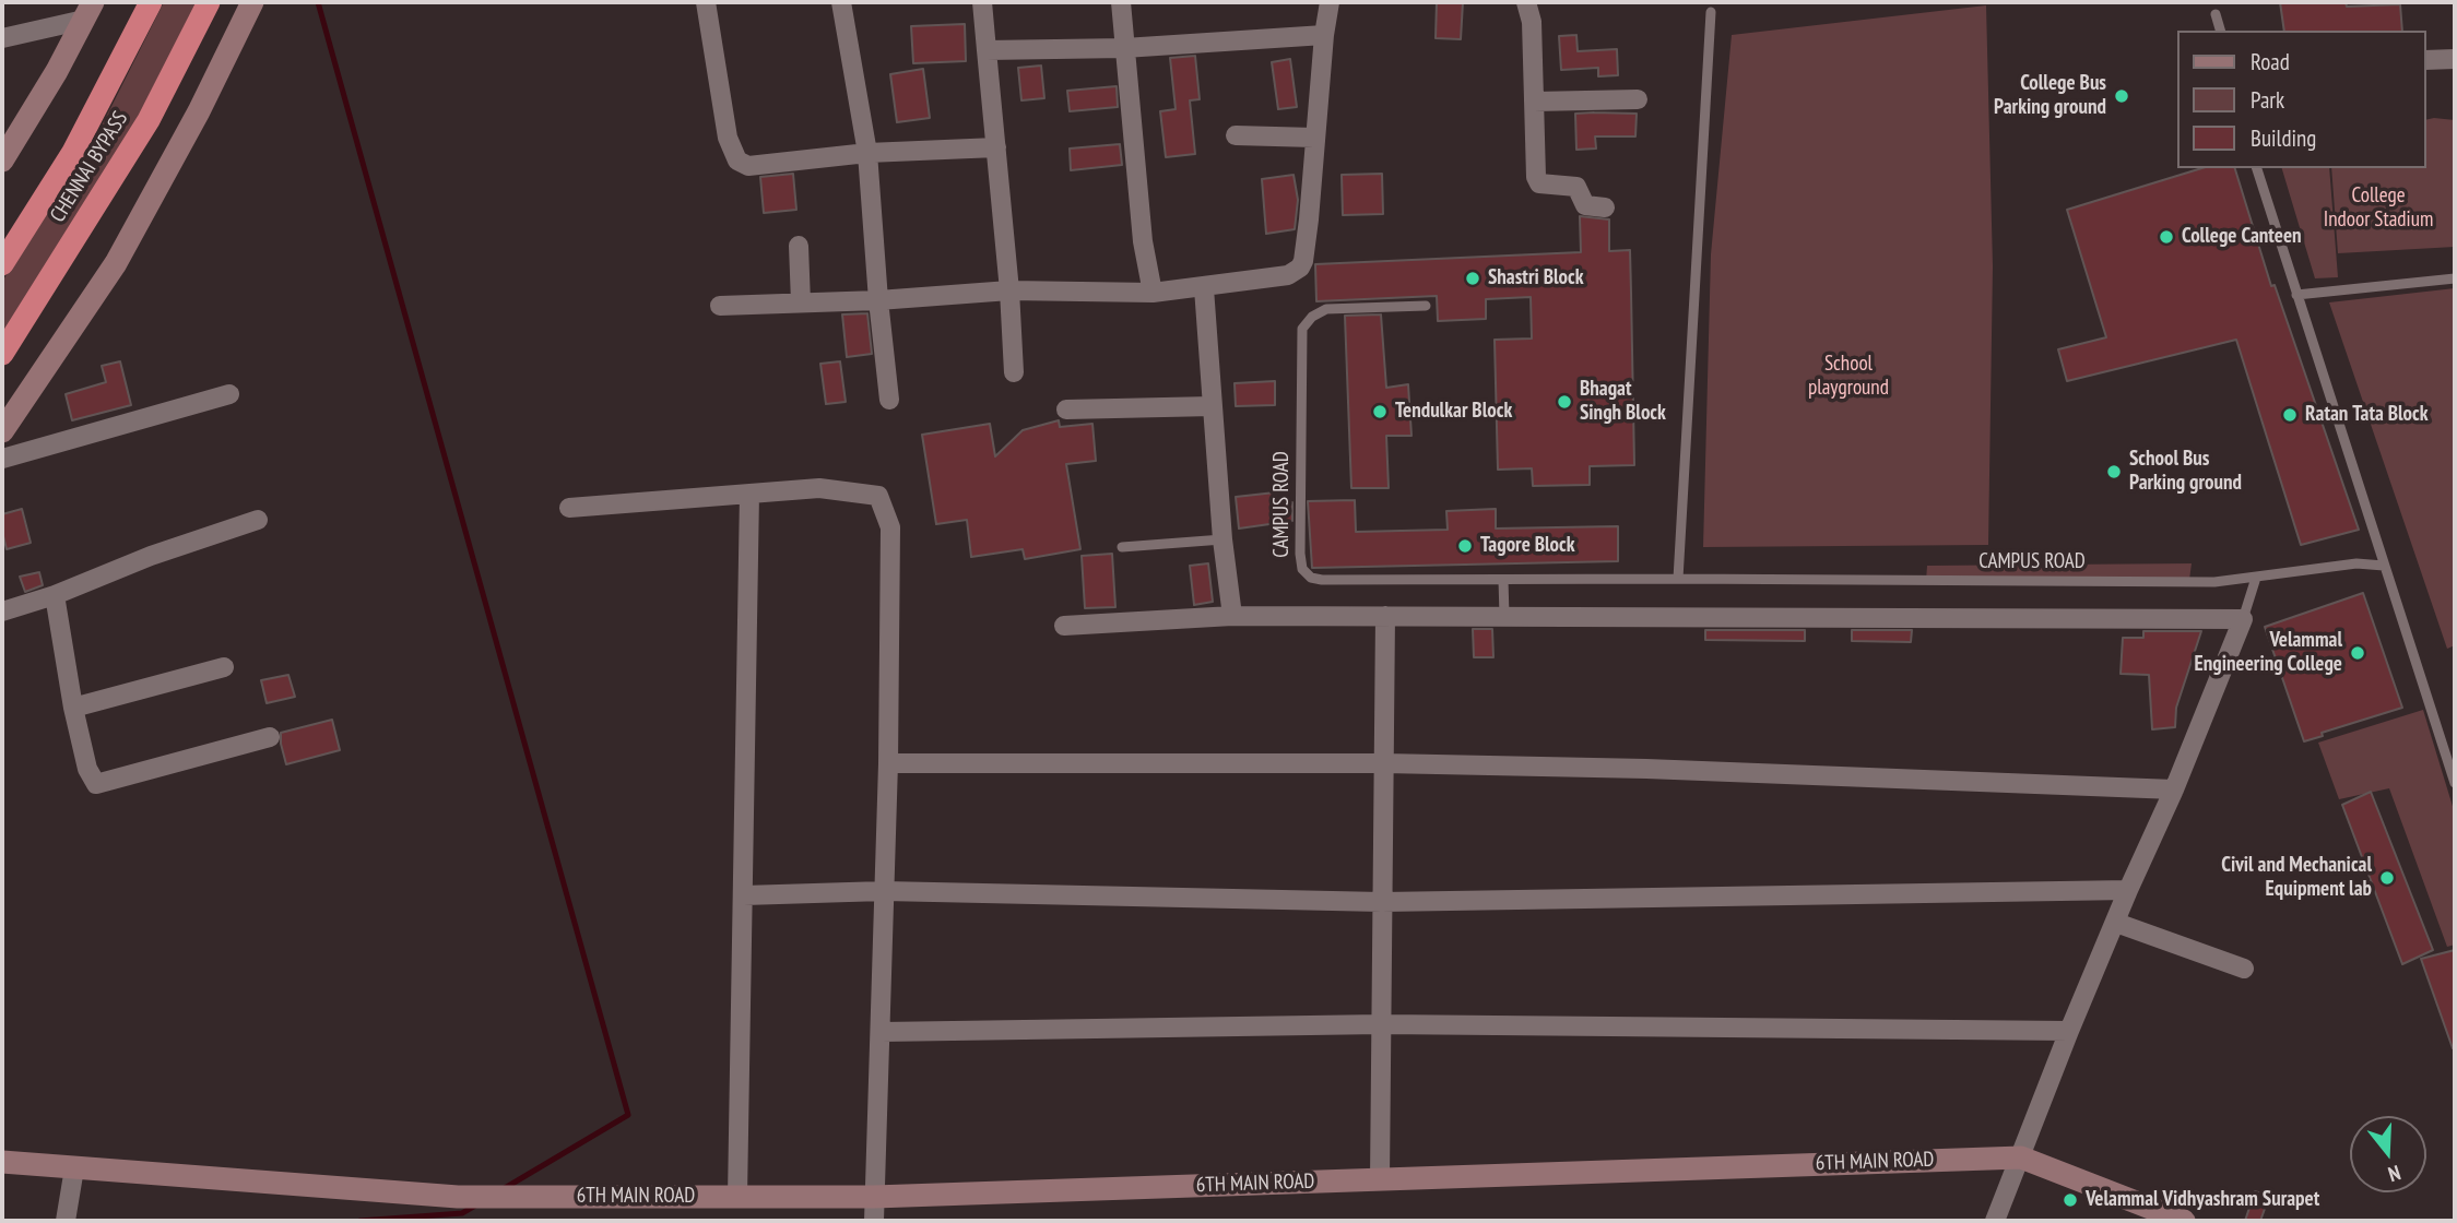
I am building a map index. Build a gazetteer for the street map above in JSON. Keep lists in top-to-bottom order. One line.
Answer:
{"streets":{"highway":["CHENNAI BYPASS"],"street":["6TH MAIN ROAD"],"lane":["CAMPUS ROAD"]},"parks":["College Indoor Stadium","School playground"],"places":["College Bus Parking ground","College Canteen","Shastri Block","Bhagat Singh Block","Tendulkar Block","Ratan Tata Block","School Bus Parking ground","Tagore Block","Velammal Engineering College","Civil and Mechanical Equipment lab","Velammal Vidhyashram Surapet"],"legend":["Road","Park","Building"],"north":"bottom"}
